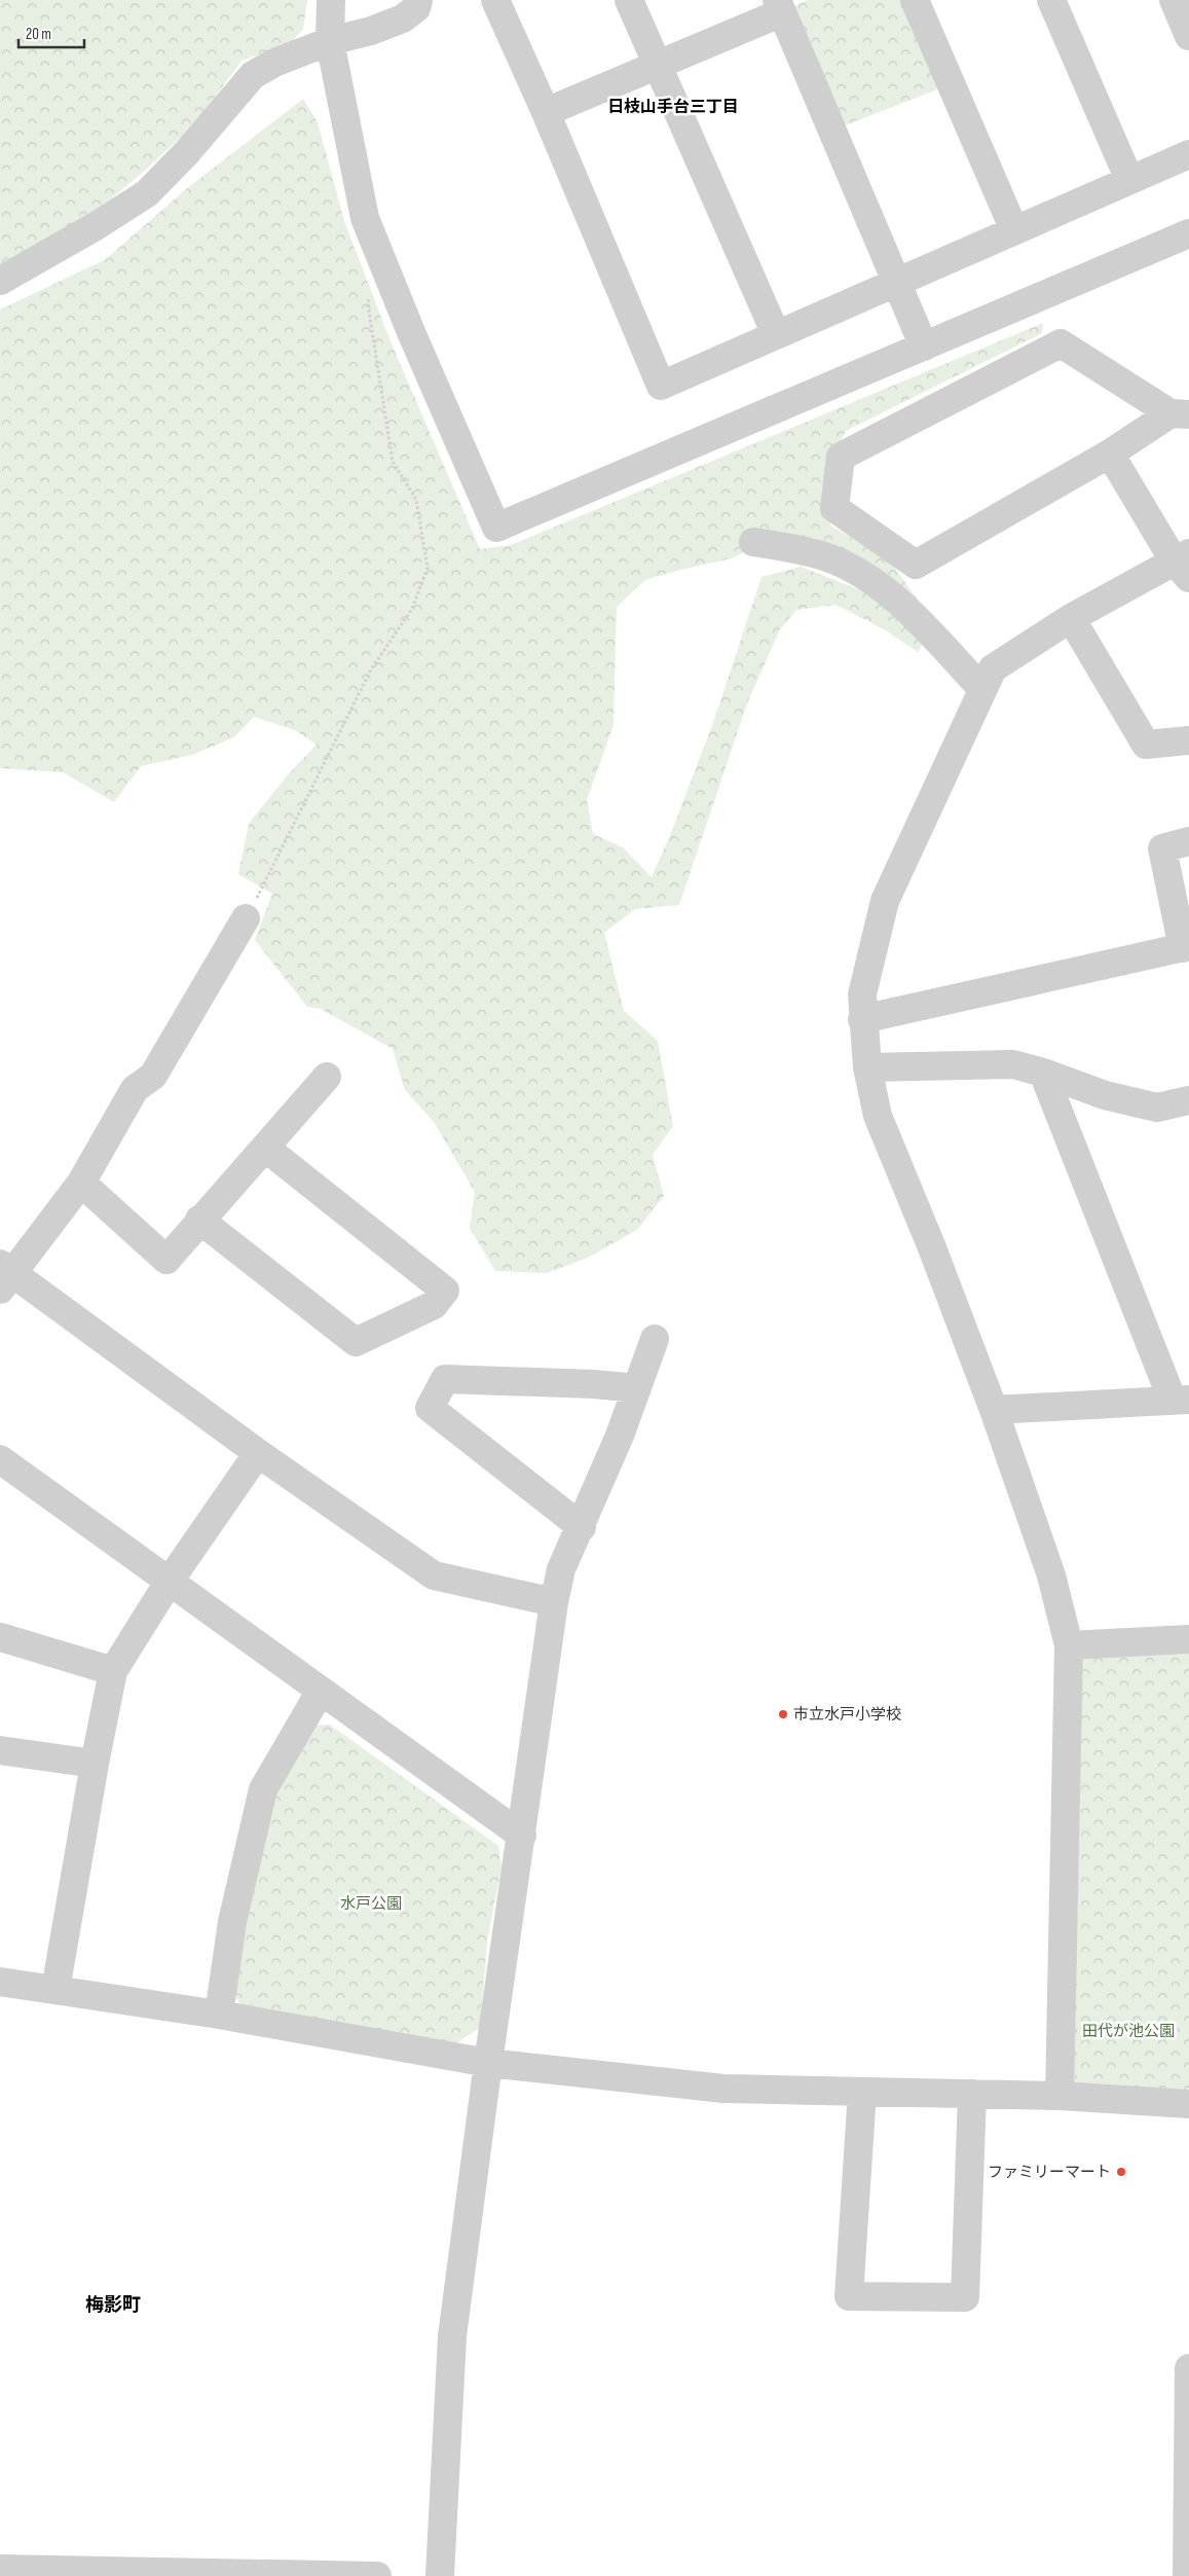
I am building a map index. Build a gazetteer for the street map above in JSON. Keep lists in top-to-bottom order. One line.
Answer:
{"districts":["日枝山手台三丁目","梅影町"],"parks":["水戸公園","田代が池公園"],"places":["市立水戸小学校","ファミリーマート"],"scale_bar":"20 m"}
